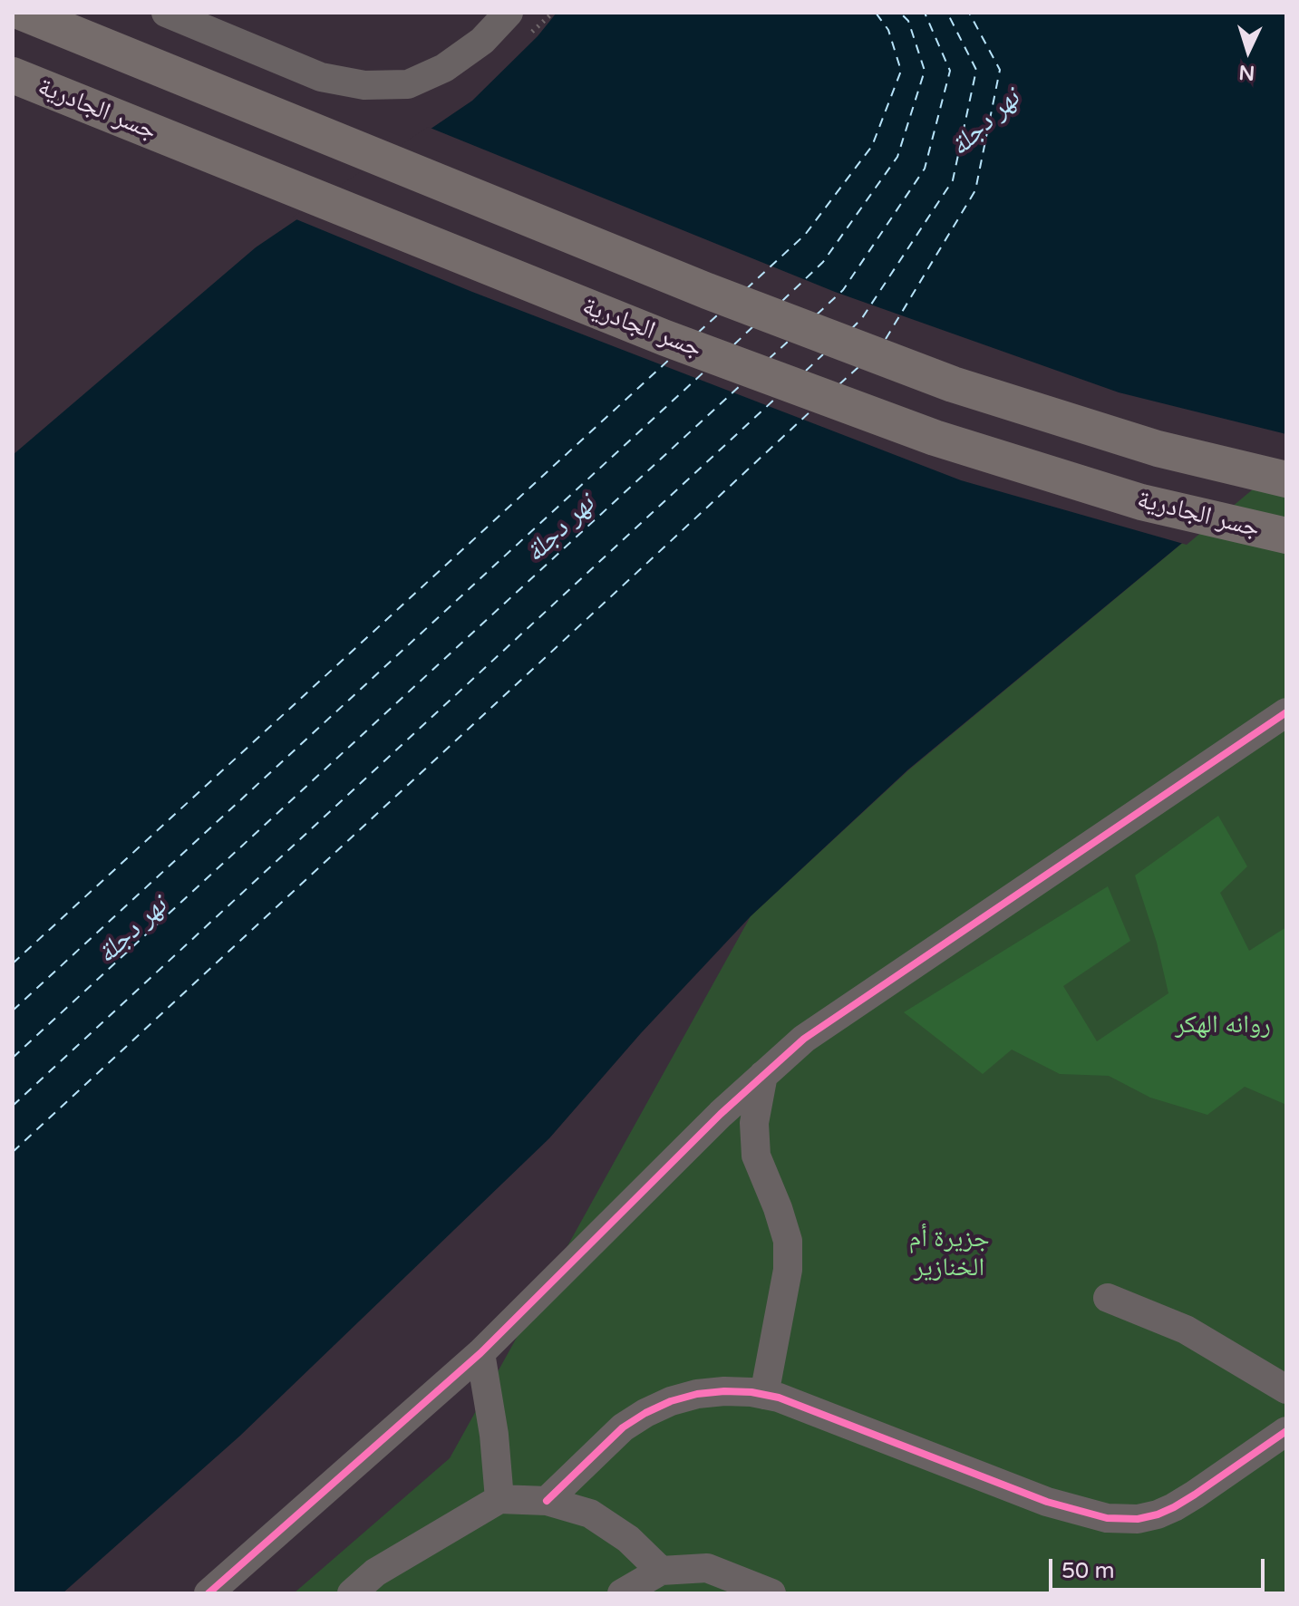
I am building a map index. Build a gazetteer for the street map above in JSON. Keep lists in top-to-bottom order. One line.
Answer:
{"streets":{"main road":["جسر الجادرية"]},"water":["نهر دجلة"],"parks":["روانه الهكر","جزيرة أم الخنازير"],"scale_bar":"50 m","north":"bottom"}
